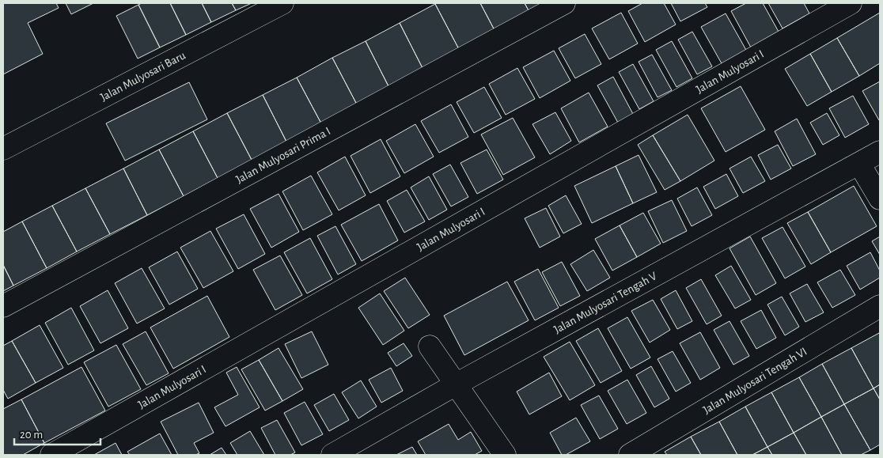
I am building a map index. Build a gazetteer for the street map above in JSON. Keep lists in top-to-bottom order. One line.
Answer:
{"streets":{"street":["Jalan Mulyosari I","Jalan Mulyosari Baru","Jalan Mulyosari Prima I","Jalan Mulyosari Tengah V","Jalan Mulyosari Tengah VI"]},"scale_bar":"20 m"}
